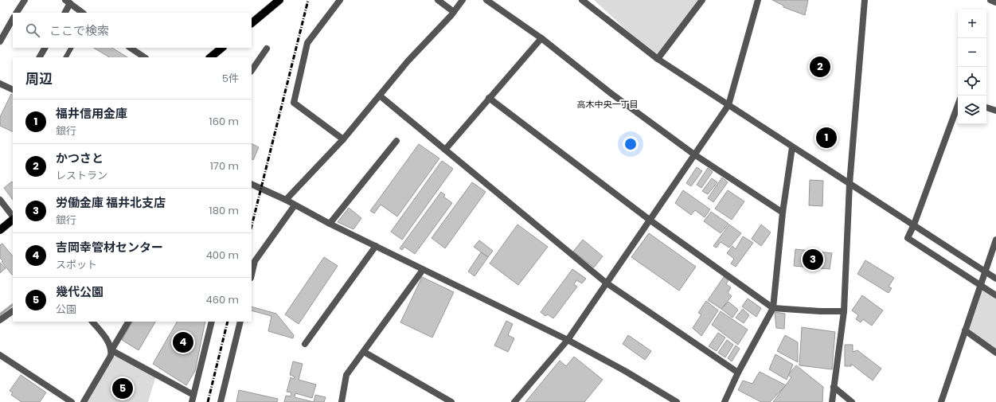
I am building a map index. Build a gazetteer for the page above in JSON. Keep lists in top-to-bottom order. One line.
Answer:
{"districts":["高木中央一丁目"],"page":{"map_buttons":["+","−"],"search":"ここで検索","pins":["2","1","3","4","5"],"heading":["周辺","5件"],"list":[{"mark":"1","name":"福井信用金庫","note":"銀行","value":"160 m"},{"mark":"2","name":"かつさと","note":"レストラン","value":"170 m"},{"mark":"3","name":"労働金庫 福井北支店","note":"銀行","value":"180 m"},{"mark":"4","name":"吉岡幸管材センター","note":"スポット","value":"400 m"},{"mark":"5","name":"幾代公園","note":"公園","value":"460 m"}]}}
